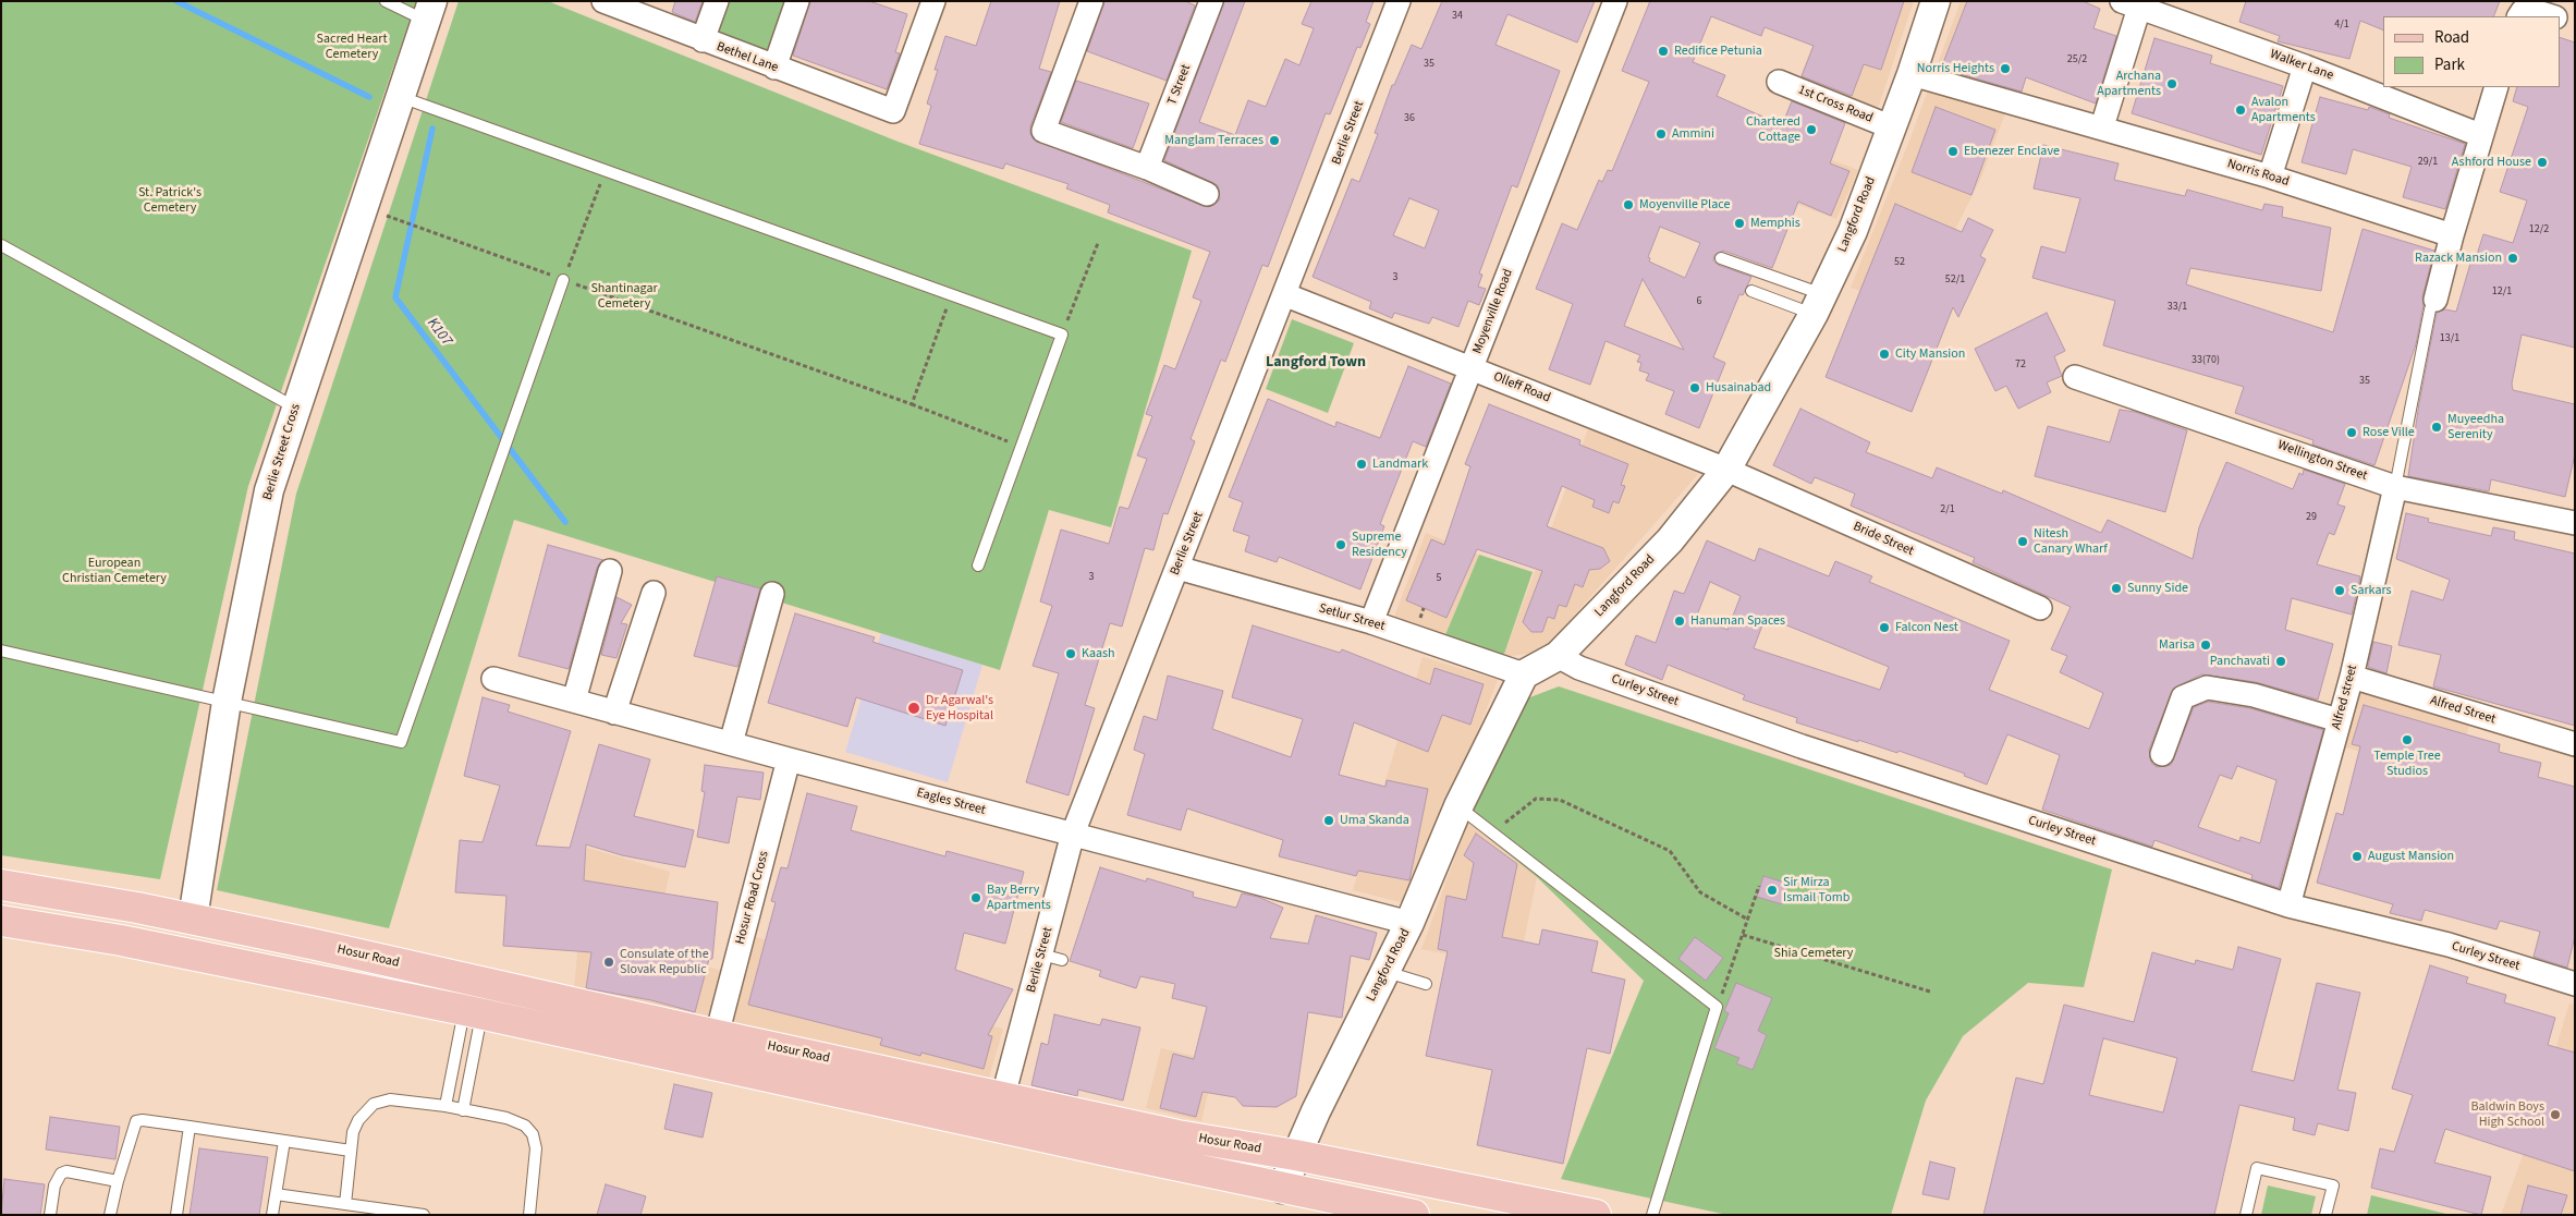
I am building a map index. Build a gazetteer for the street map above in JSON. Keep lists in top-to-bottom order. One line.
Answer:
{"streets":{"main road":["Hosur Road"],"street":["Bethel Lane","Walker Lane","T Street","1st Cross Road","Berlie Street","Norris Road","Langford Road","Moyenville Road","Olleff Road","Berlie Street Cross","Wellington Street","Bride Street","Setlur Street","Curley Street","Alfred street","Alfred Street","Eagles Street","Hosur Road Cross"]},"crossings":[["1st Cross Road","Langford Road"],["Berlie Street","Olleff Road"],["Berlie Street","Setlur Street"],["Berlie Street","Eagles Street"],["Berlie Street","Hosur Road"],["Norris Road","Langford Road"],["Langford Road","Olleff Road"],["Langford Road","Bride Street"],["Langford Road","Setlur Street"],["Langford Road","Curley Street"],["Langford Road","Eagles Street"],["Langford Road","Hosur Road"],["Moyenville Road","Olleff Road"],["Moyenville Road","Setlur Street"],["Olleff Road","Bride Street"],["Berlie Street Cross","Hosur Road"],["Wellington Street","Alfred street"],["Curley Street","Alfred street"],["Alfred street","Alfred Street"],["Eagles Street","Hosur Road Cross"],["Hosur Road Cross","Hosur Road"]],"districts":["Langford Town"],"water":["K107"],"parks":["Sacred Heart Cemetery","St. Patrick's Cemetery","Shantinagar Cemetery","European Christian Cemetery","Shia Cemetery"],"places":["Redifice Petunia","Norris Heights","Archana Apartments","Avalon Apartments","Chartered Cottage","Ammini","Manglam Terraces","Ebenezer Enclave","Ashford House","Moyenville Place","Memphis","Razack Mansion","City Mansion","Husainabad","Muyeedha Serenity","Rose Ville","Landmark","Nitesh Canary Wharf","Supreme Residency","Sunny Side","Sarkars","Hanuman Spaces","Falcon Nest","Marisa","Kaash","Panchavati","Dr Agarwal's Eye Hospital","Temple Tree Studios","Uma Skanda","August Mansion","Sir Mirza Ismail Tomb","Bay Berry Apartments","Consulate of the Slovak Republic","Baldwin Boys High School"],"house_numbers":["34","4/1","25/2","35","36","29/1","12/2","52","3","52/1","12/1","6","33/1","13/1","33(70)","72","35","2/1","29","3","5"],"legend":["Road","Park"]}
